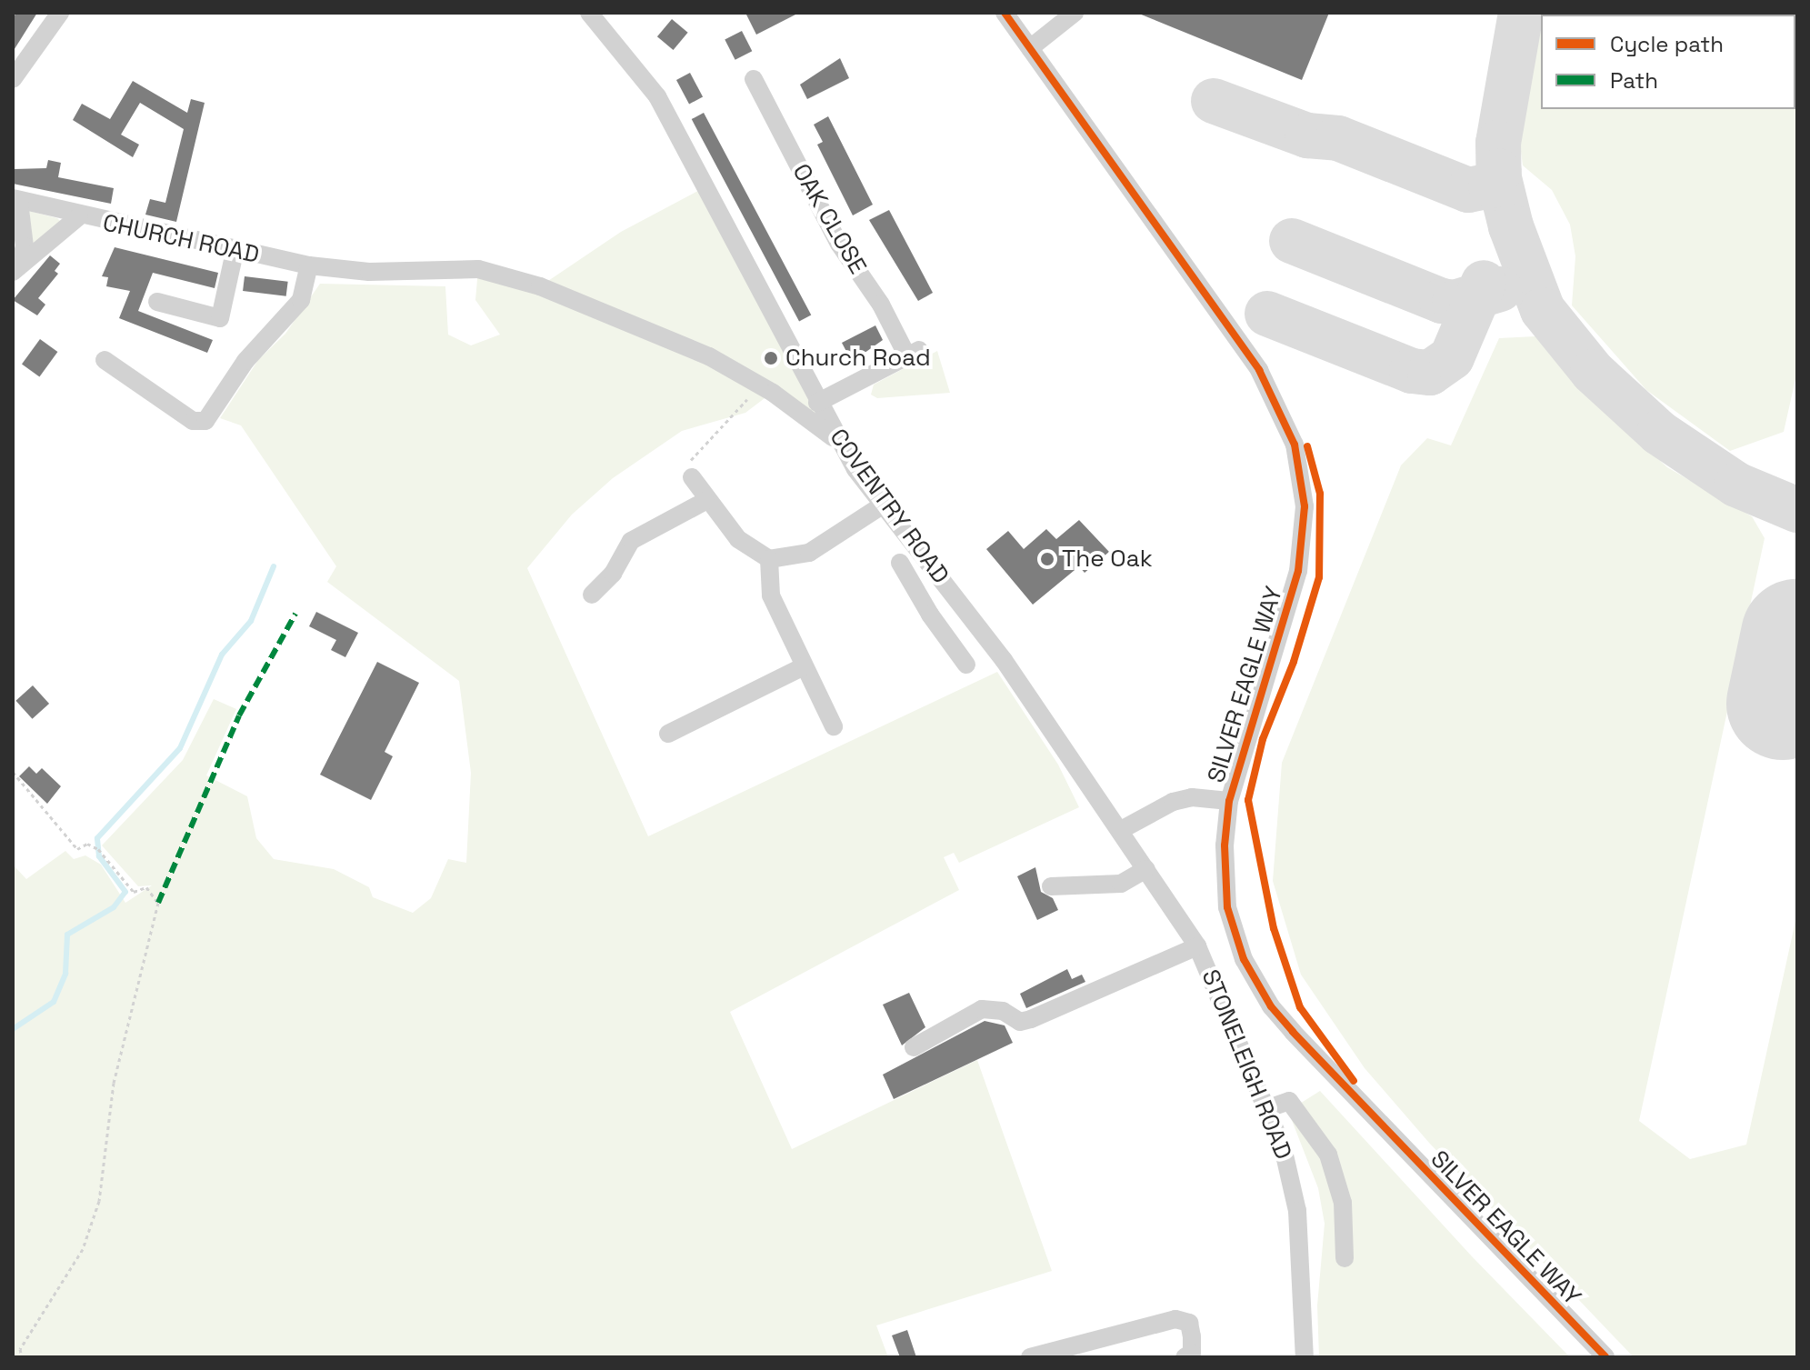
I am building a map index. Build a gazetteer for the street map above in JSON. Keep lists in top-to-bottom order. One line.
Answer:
{"streets":{"street":["OAK CLOSE","CHURCH ROAD","COVENTRY ROAD","SILVER EAGLE WAY","STONELEIGH ROAD"]},"crossings":[["OAK CLOSE","COVENTRY ROAD"],["CHURCH ROAD","COVENTRY ROAD"],["COVENTRY ROAD","STONELEIGH ROAD"]],"places":["Church Road","The Oak"],"legend":["Cycle path","Path"]}
